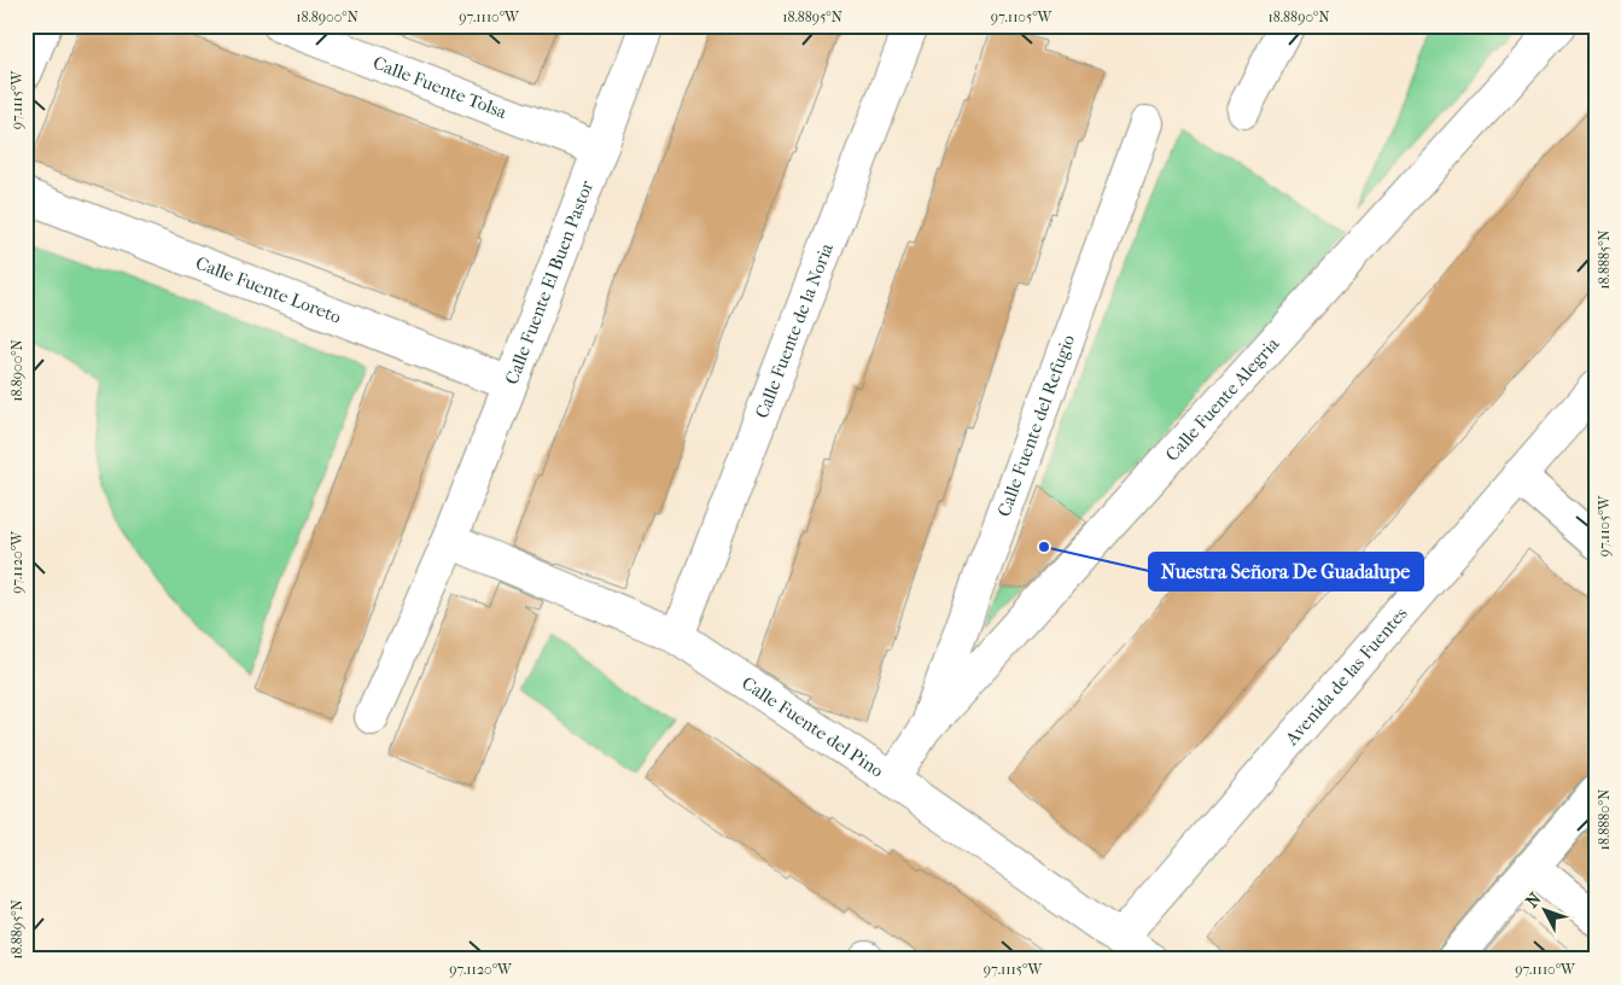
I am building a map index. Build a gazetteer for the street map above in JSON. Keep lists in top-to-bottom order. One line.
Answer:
{"streets":{"street":["Calle Fuente Tolsa","Calle Fuente El Buen Pastor","Calle Fuente Loreto","Calle Fuente de la Noria","Calle Fuente Alegria","Calle Fuente del Refugio","Avenida de las Fuentes","Calle Fuente del Pino"]},"crossings":[["Calle Fuente Tolsa","Calle Fuente El Buen Pastor"],["Calle Fuente El Buen Pastor","Calle Fuente Loreto"],["Calle Fuente El Buen Pastor","Calle Fuente del Pino"],["Calle Fuente de la Noria","Calle Fuente del Pino"],["Calle Fuente Alegria","Calle Fuente del Refugio"],["Calle Fuente Alegria","Calle Fuente del Pino"],["Avenida de las Fuentes","Calle Fuente del Pino"]],"places":["Nuestra Señora De Guadalupe"],"north":"top left","coordinates":["18.8900°N","97.1110°W","18.8895°N","97.1105°W","18.8890°N","97.1115°W","18.8885°N","97.1120°W","18.8880°N"]}
